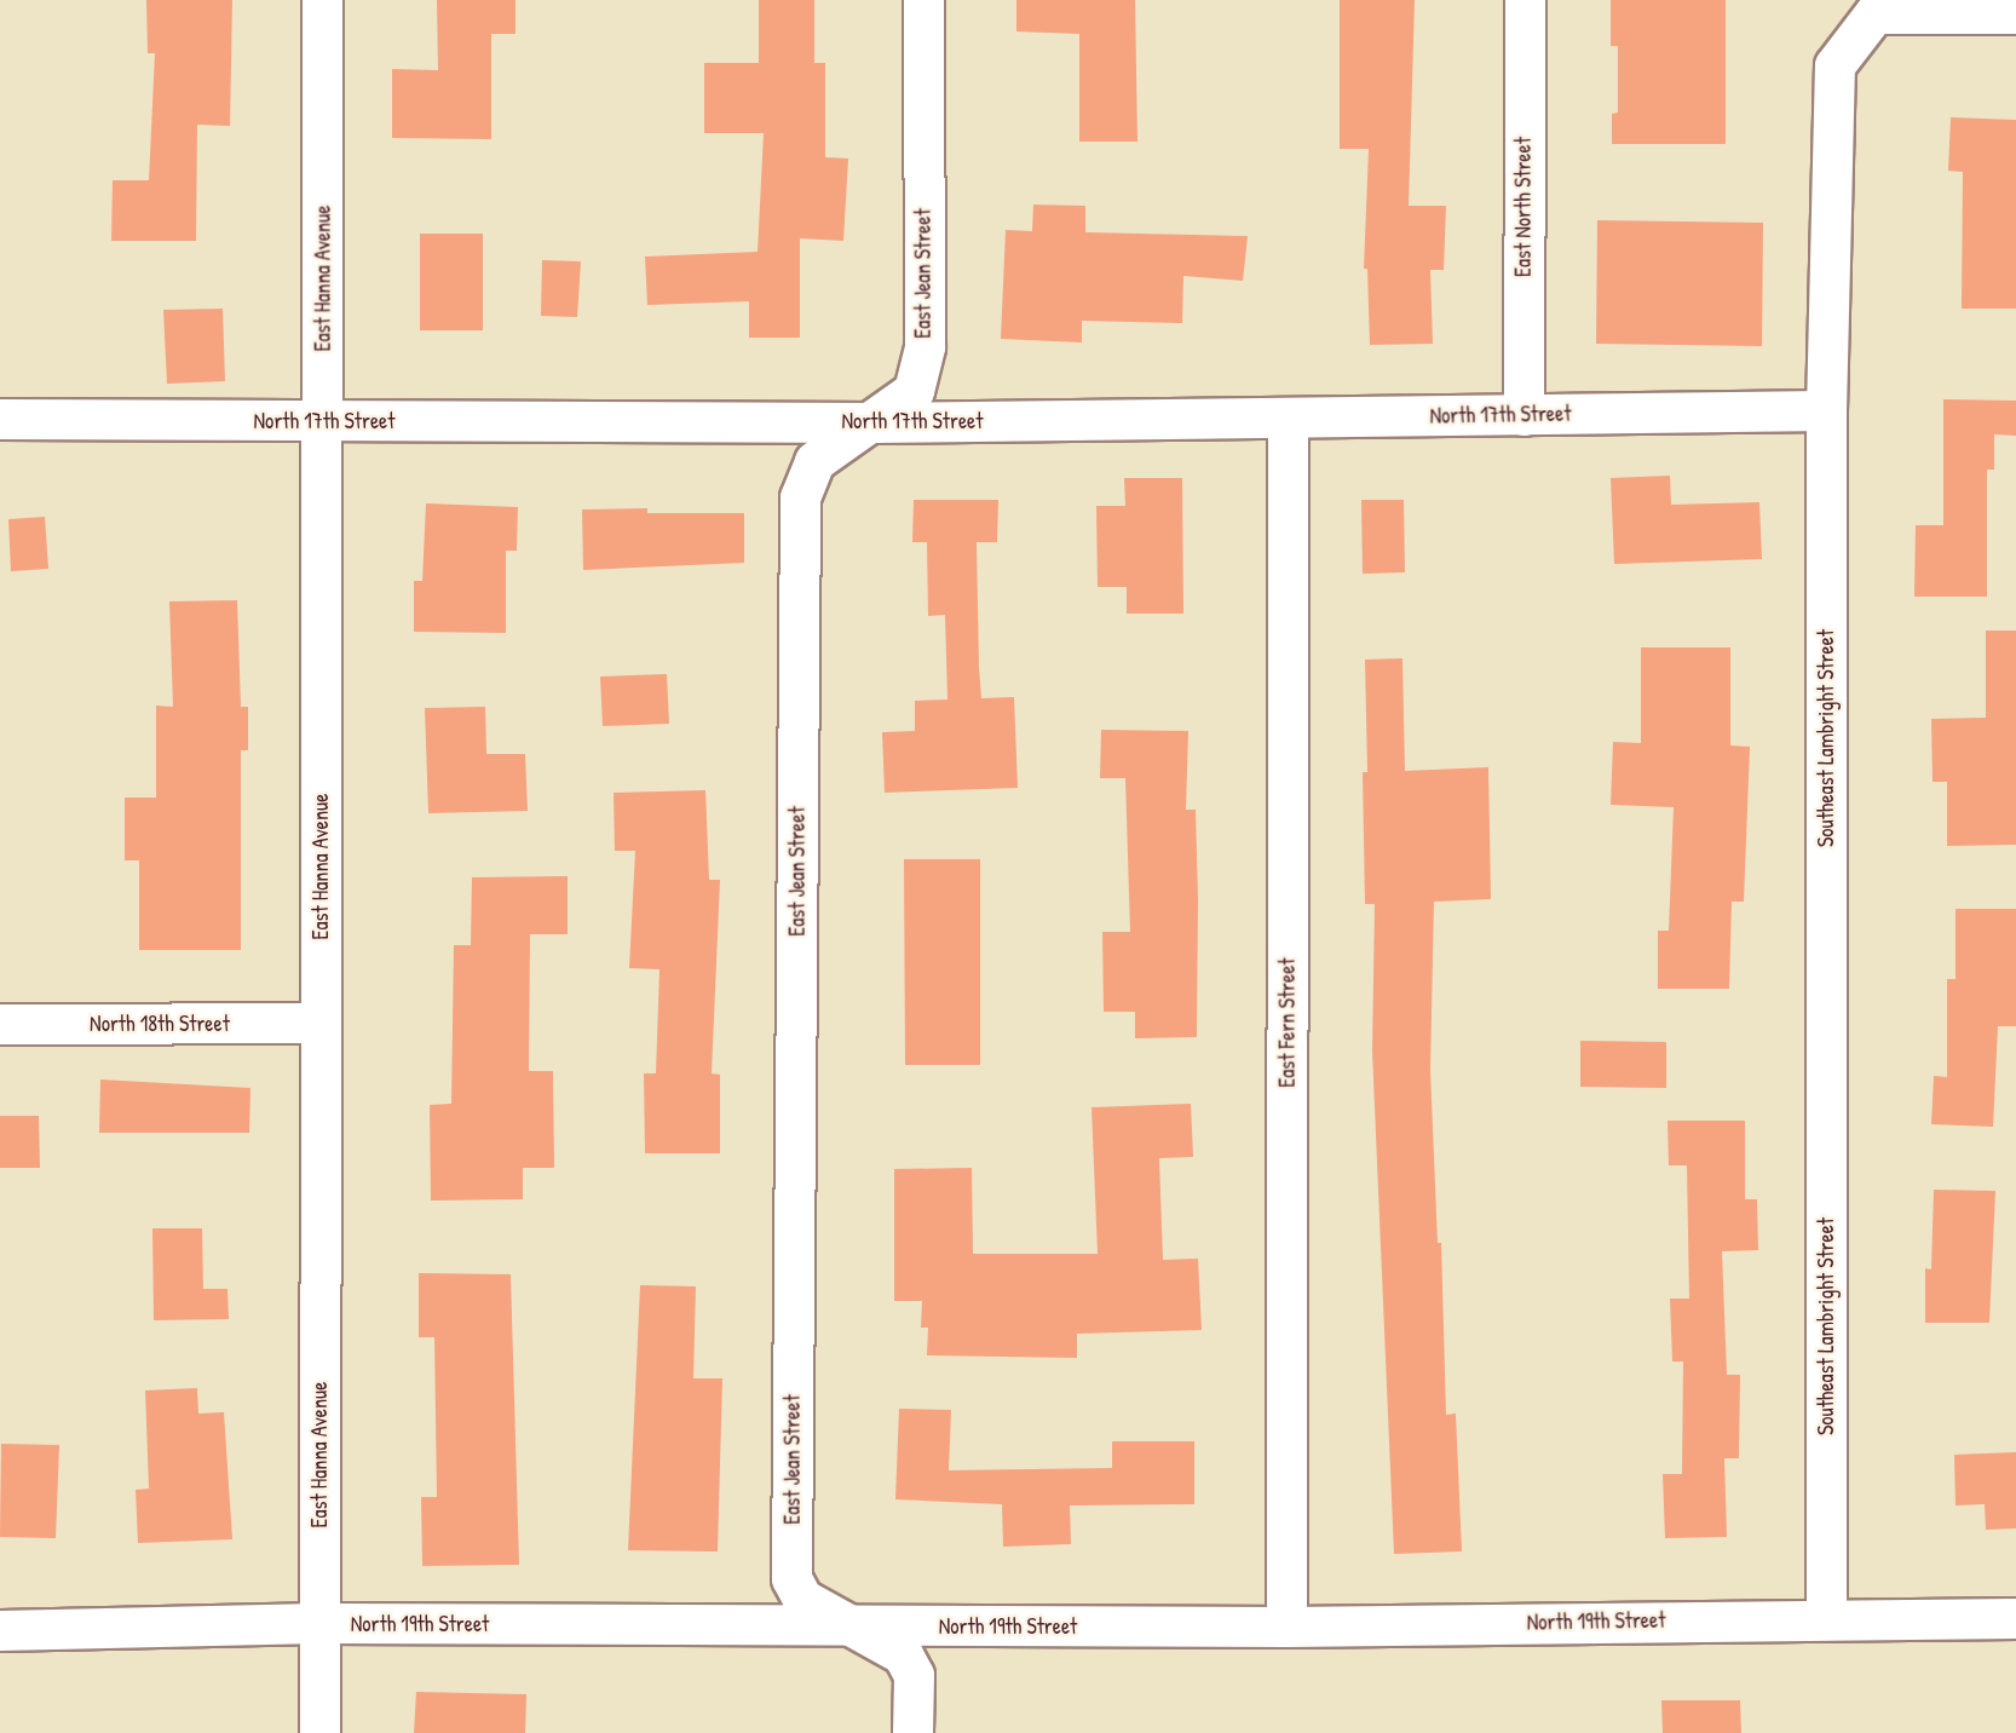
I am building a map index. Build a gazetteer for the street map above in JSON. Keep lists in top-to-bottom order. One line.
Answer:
{"streets":{"street":["East North Street","East Jean Street","East Hanna Avenue","North 17th Street","Southeast Lambright Street","East Fern Street","North 18th Street","North 19th Street"]},"crossings":[["East North Street","North 17th Street"],["East Jean Street","North 17th Street"],["East Jean Street","North 19th Street"],["East Hanna Avenue","North 17th Street"],["East Hanna Avenue","North 18th Street"],["East Hanna Avenue","North 19th Street"],["North 17th Street","Southeast Lambright Street"],["North 17th Street","East Fern Street"],["Southeast Lambright Street","North 19th Street"],["East Fern Street","North 19th Street"]]}
